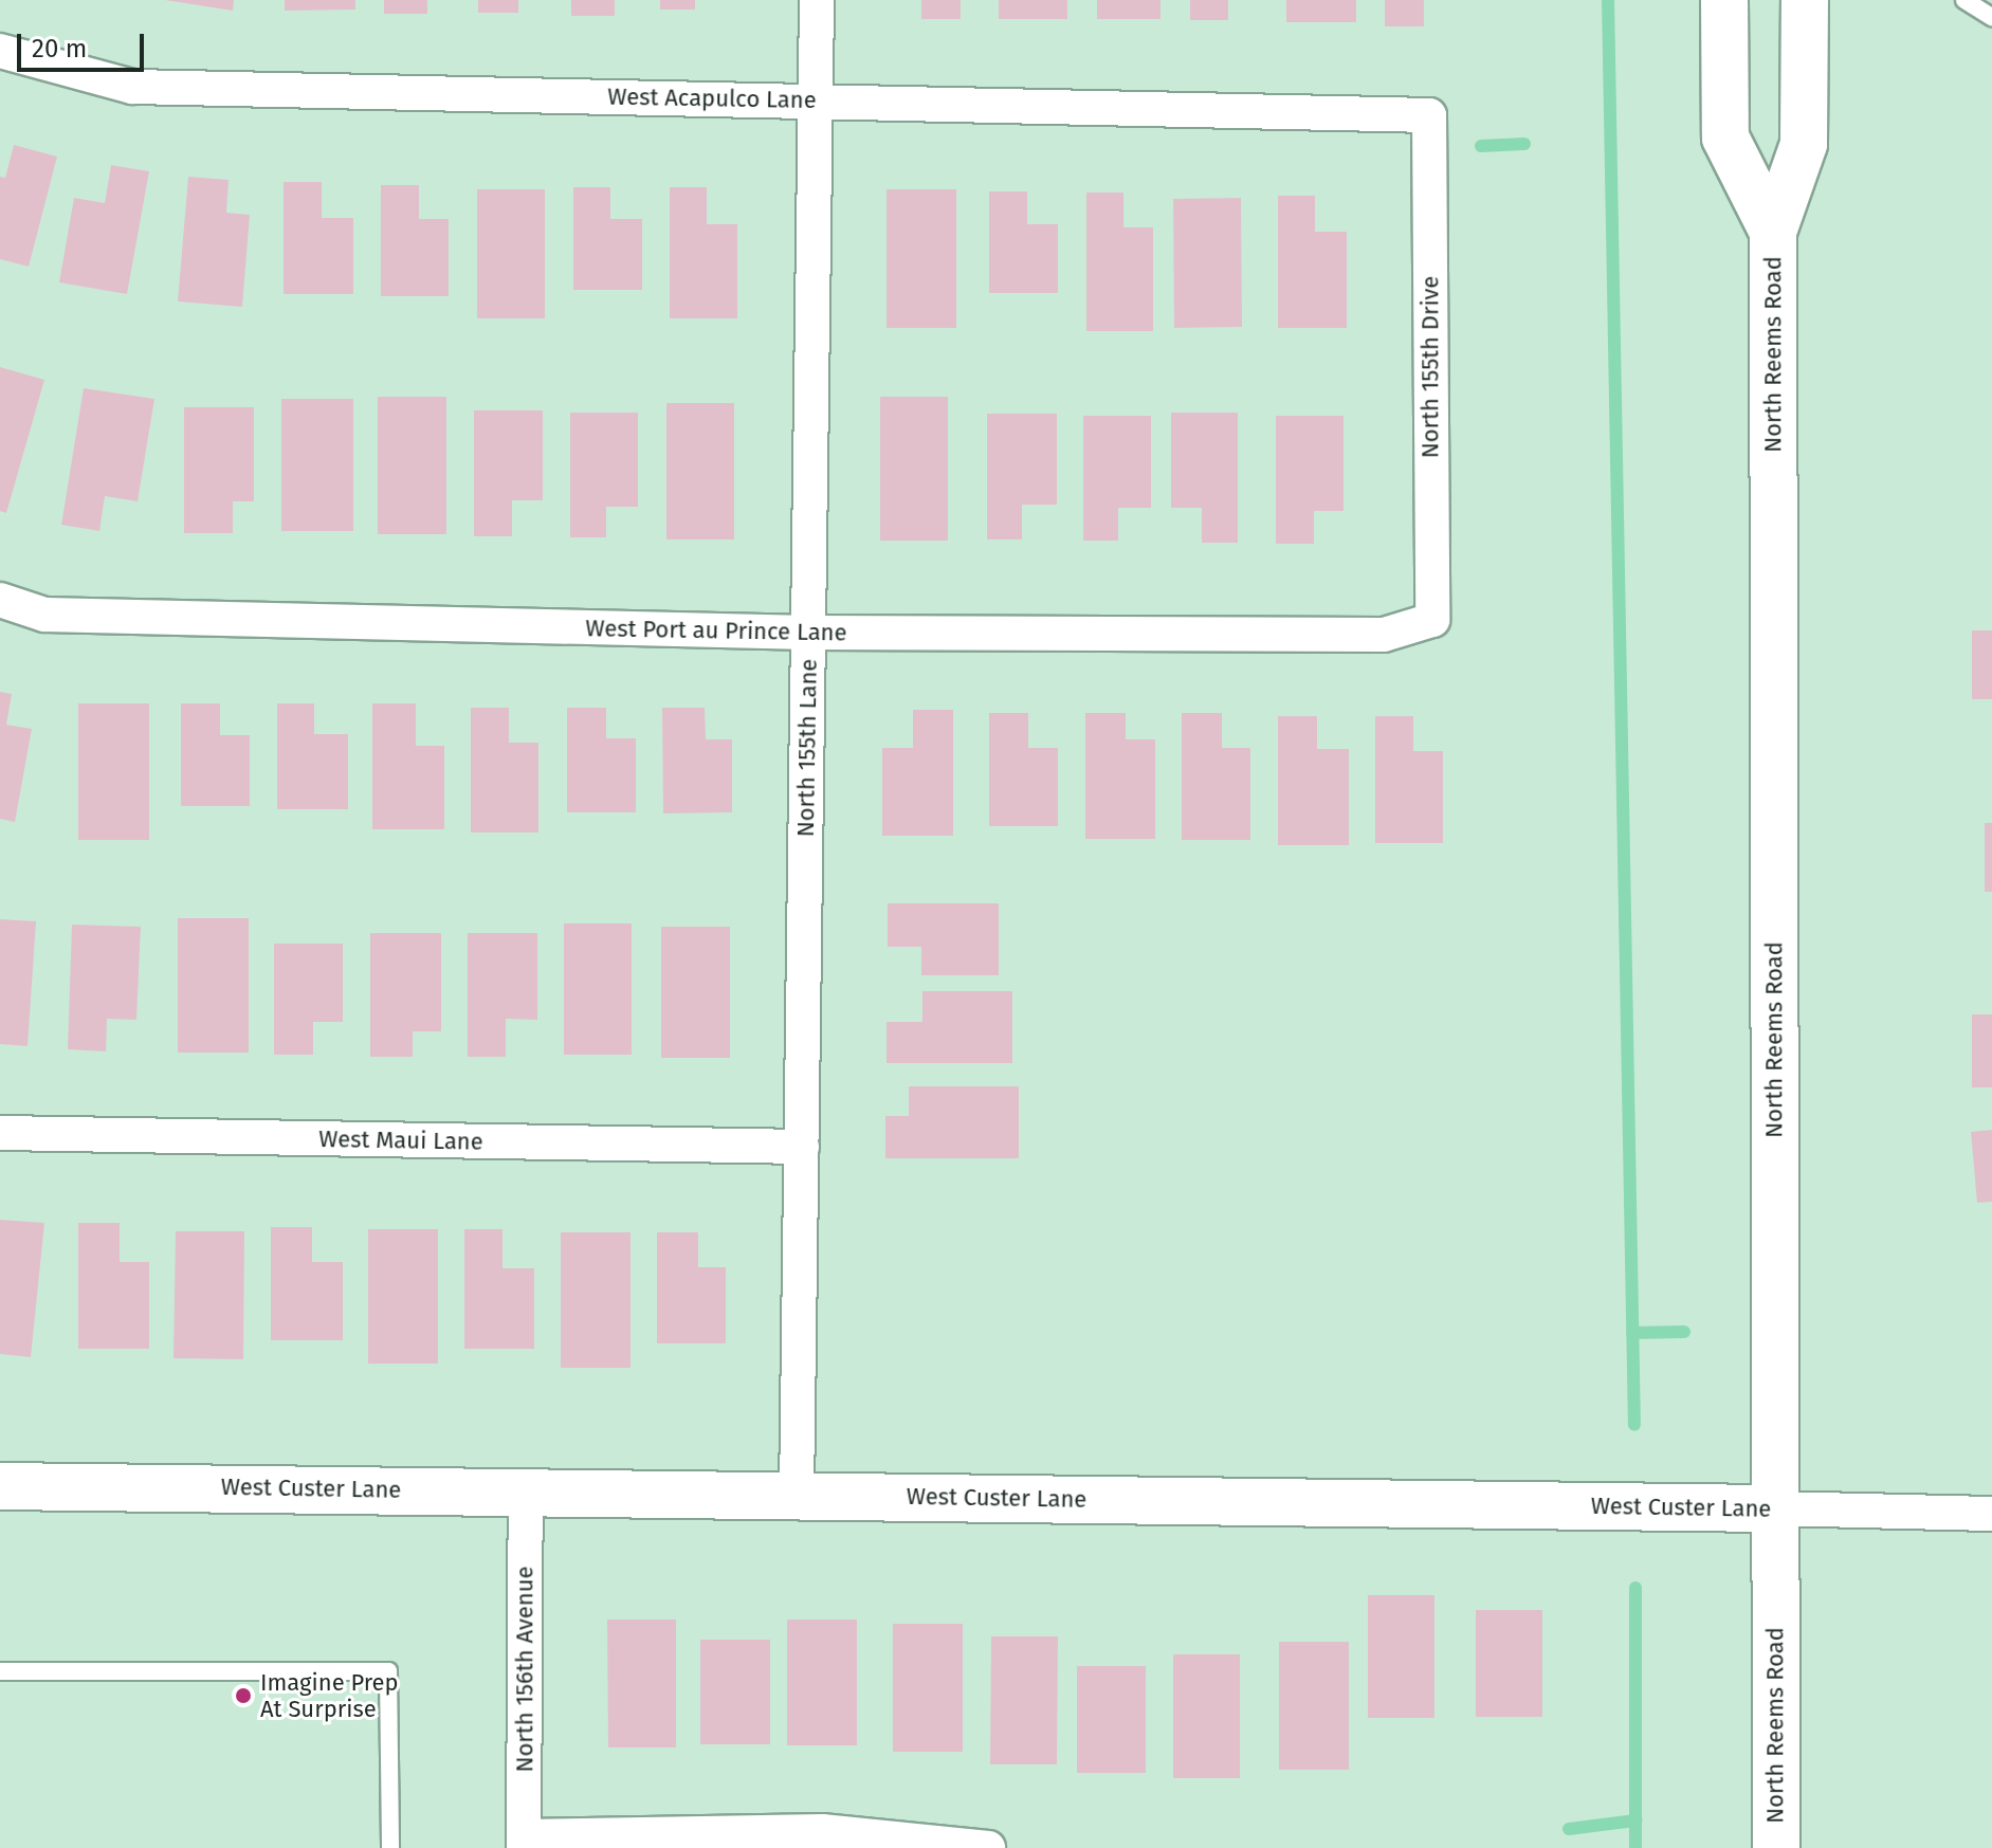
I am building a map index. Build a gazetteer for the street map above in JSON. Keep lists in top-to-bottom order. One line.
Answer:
{"streets":{"main road":["North Reems Road","West Custer Lane"],"street":["West Acapulco Lane","North 155th Drive","West Port au Prince Lane","North 155th Lane","West Maui Lane","North 156th Avenue"]},"crossings":[["West Acapulco Lane","North 155th Drive"],["West Acapulco Lane","North 155th Lane"],["North Reems Road","West Custer Lane"],["North 155th Drive","West Port au Prince Lane"],["West Port au Prince Lane","North 155th Lane"],["North 155th Lane","West Maui Lane"],["North 155th Lane","West Custer Lane"],["West Custer Lane","North 156th Avenue"]],"places":["Imagine Prep At Surprise"],"scale_bar":"20 m"}
